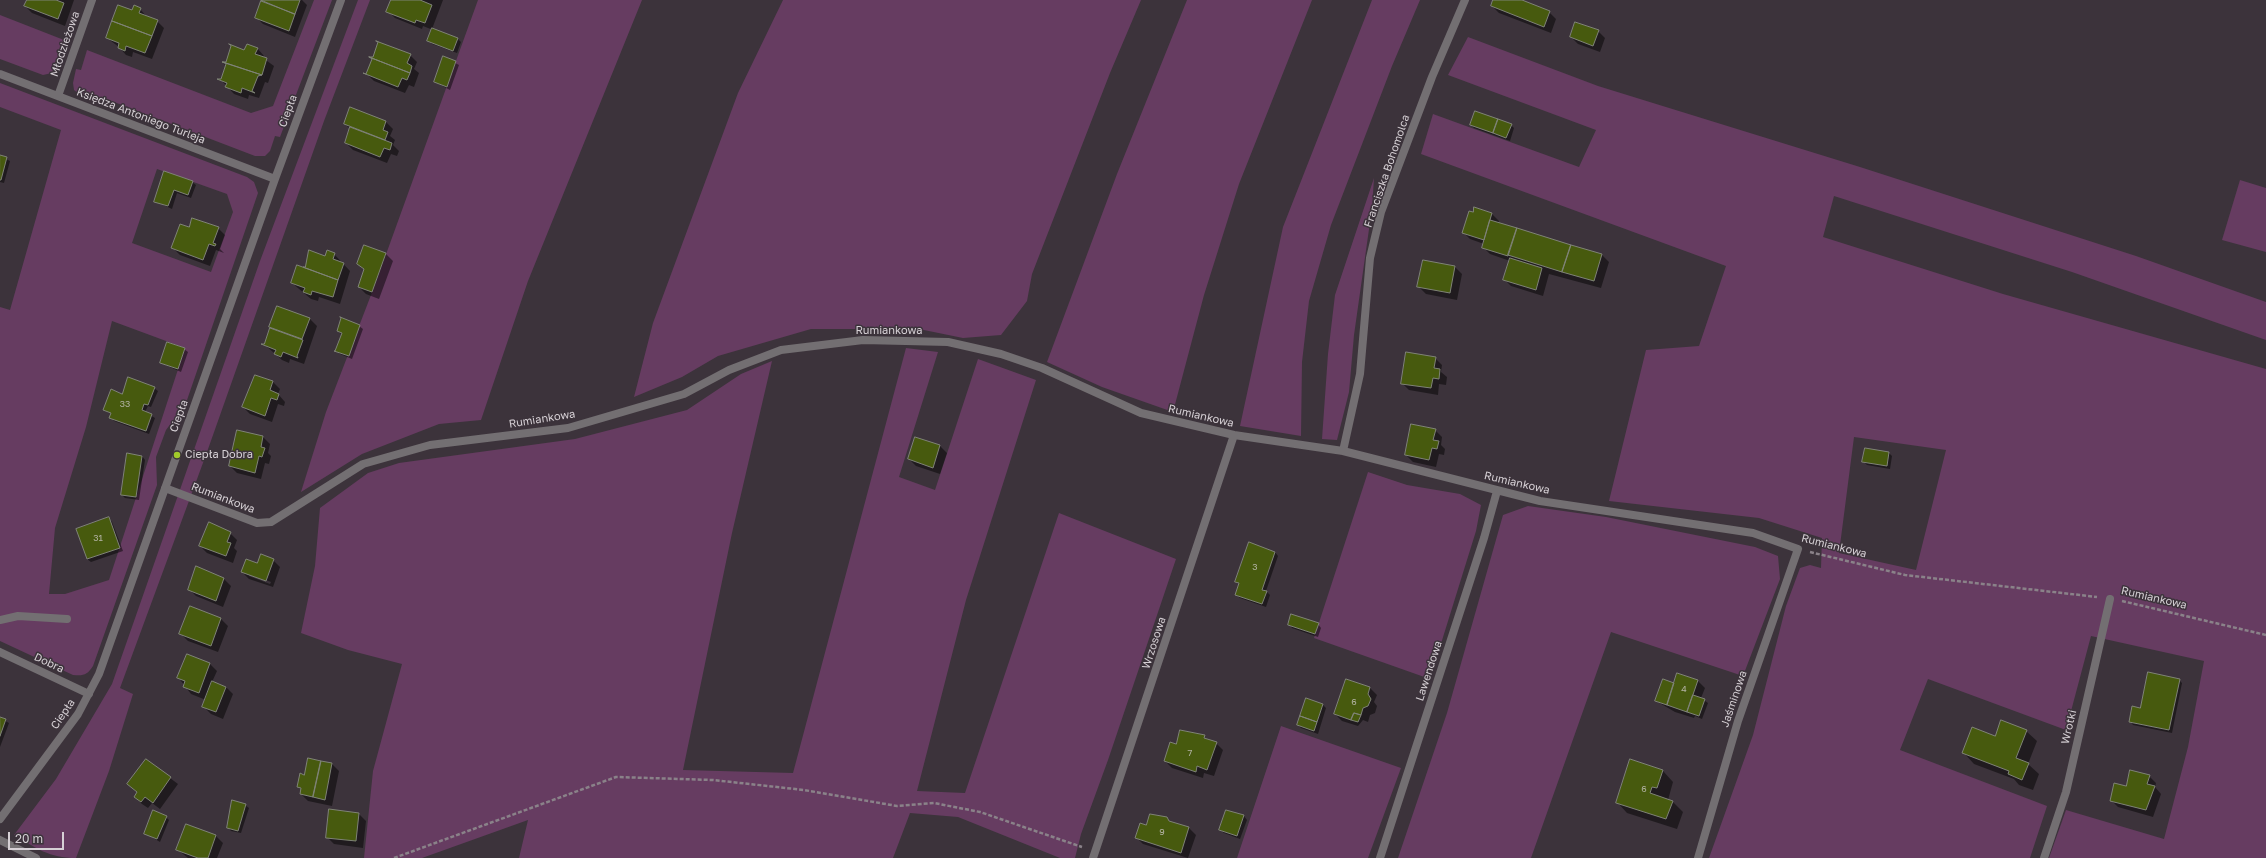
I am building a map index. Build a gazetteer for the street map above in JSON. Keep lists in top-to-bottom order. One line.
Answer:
{"streets":{"street":["Młodzieżowa","Ciepła","Księdza Antoniego Turleja","Franciszka Bohomolca","Rumiankowa","Wrzosowa","Dobra","Lawendowa","Jaśminowa","Wrotki"]},"crossings":[["Młodzieżowa","Księdza Antoniego Turleja"],["Ciepła","Księdza Antoniego Turleja"],["Ciepła","Rumiankowa"],["Ciepła","Dobra"],["Franciszka Bohomolca","Rumiankowa"],["Rumiankowa","Wrzosowa"],["Rumiankowa","Lawendowa"],["Rumiankowa","Jaśminowa"],["Rumiankowa","Wrotki"]],"places":["Ciepła Dobra"],"house_numbers":["33","31","3","4","6","7","6","9"],"scale_bar":"20 m"}
